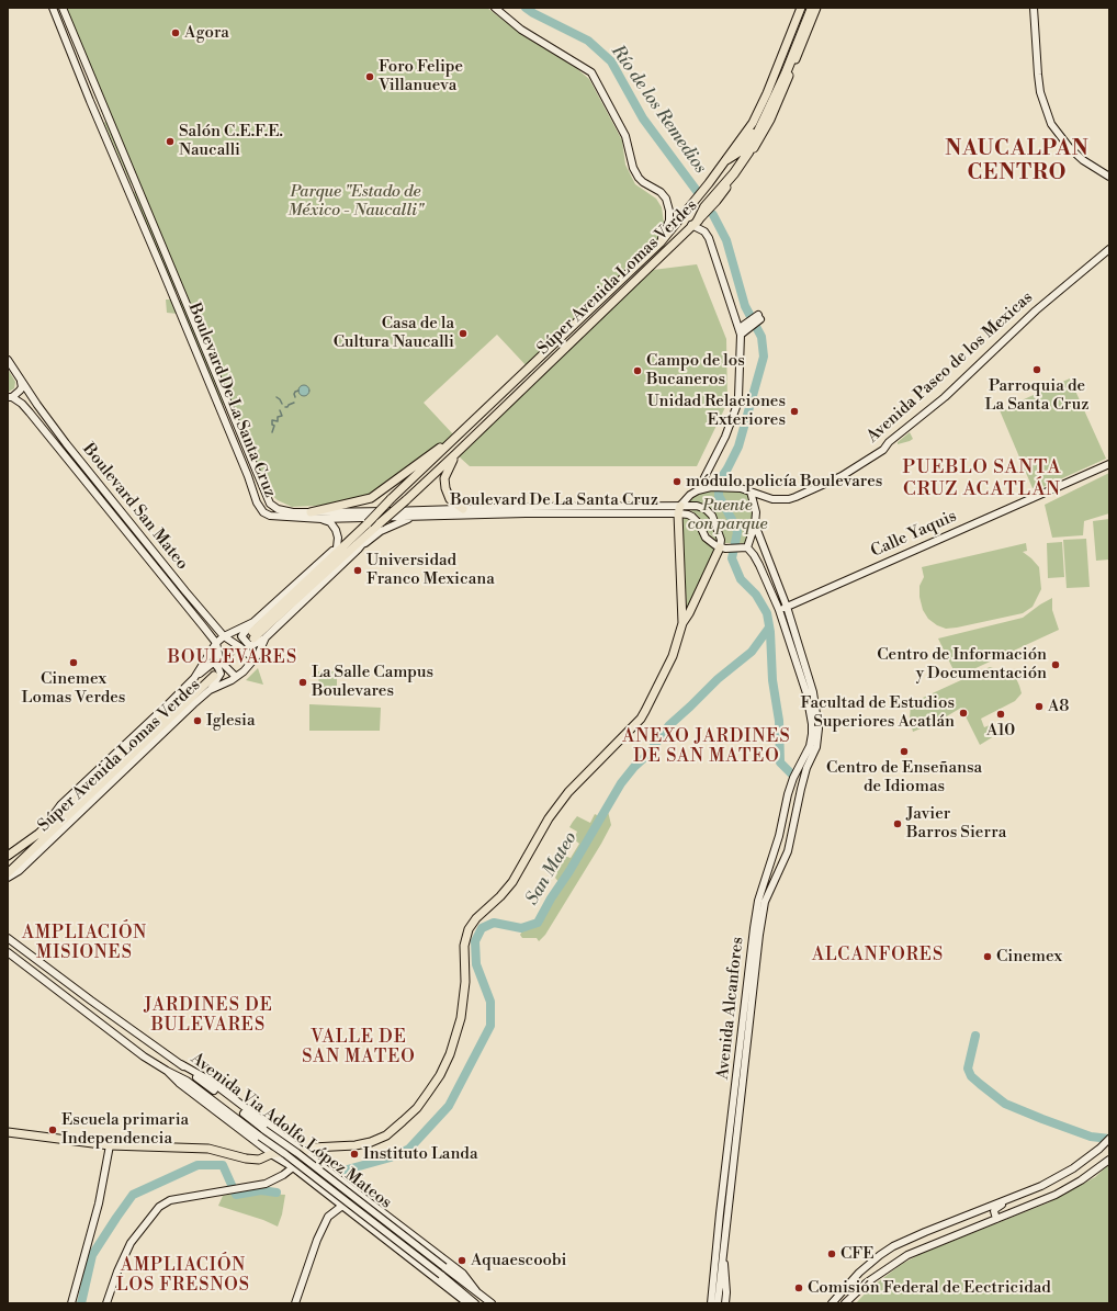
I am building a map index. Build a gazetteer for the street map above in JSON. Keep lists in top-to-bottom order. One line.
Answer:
{"streets":{"main road":["Súper Avenida Lomas Verdes","Avenida Paseo de los Mexicas","Boulevard De La Santa Cruz","Boulevard San Mateo","Calle Yaquis","Avenida Alcanfores","Avenida Via Adolfo López Mateos"]},"crossings":[["Súper Avenida Lomas Verdes","Boulevard San Mateo"],["Avenida Paseo de los Mexicas","Boulevard De La Santa Cruz"],["Calle Yaquis","Avenida Alcanfores"]],"districts":["NAUCALPAN CENTRO","PUEBLO SANTA CRUZ ACATLÁN","BOULEVARES","ANEXO JARDINES DE SAN MATEO","AMPLIACIÓN MISIONES","ALCANFORES","JARDINES DE BULEVARES","VALLE DE SAN MATEO","AMPLIACIÓN LOS FRESNOS"],"water":["Río de los Remedios","San Mateo"],"parks":["Parque \"Estado de México - Naucalli\"","Puente con parque"],"places":["Agora","Foro Felipe Villanueva","Salón C.E.F.E. Naucalli","Casa de la Cultura Naucalli","Parroquia de La Santa Cruz","Campo de los Bucaneros","Unidad Relaciones Exteriores","módulo policía Boulevares","Universidad Franco Mexicana","Cinemex Lomas Verdes","Centro de Información y Documentación","La Salle Campus Boulevares","A8","Facultad de Estudios Superiores Acatlán","A10","Iglesia","Centro de Enseñansa de Idiomas","Javier Barros Sierra","Cinemex","Escuela primaria Independencia","Instituto Landa","CFE","Aquaescoobi","Comisión Federal de Eectricidad"]}
